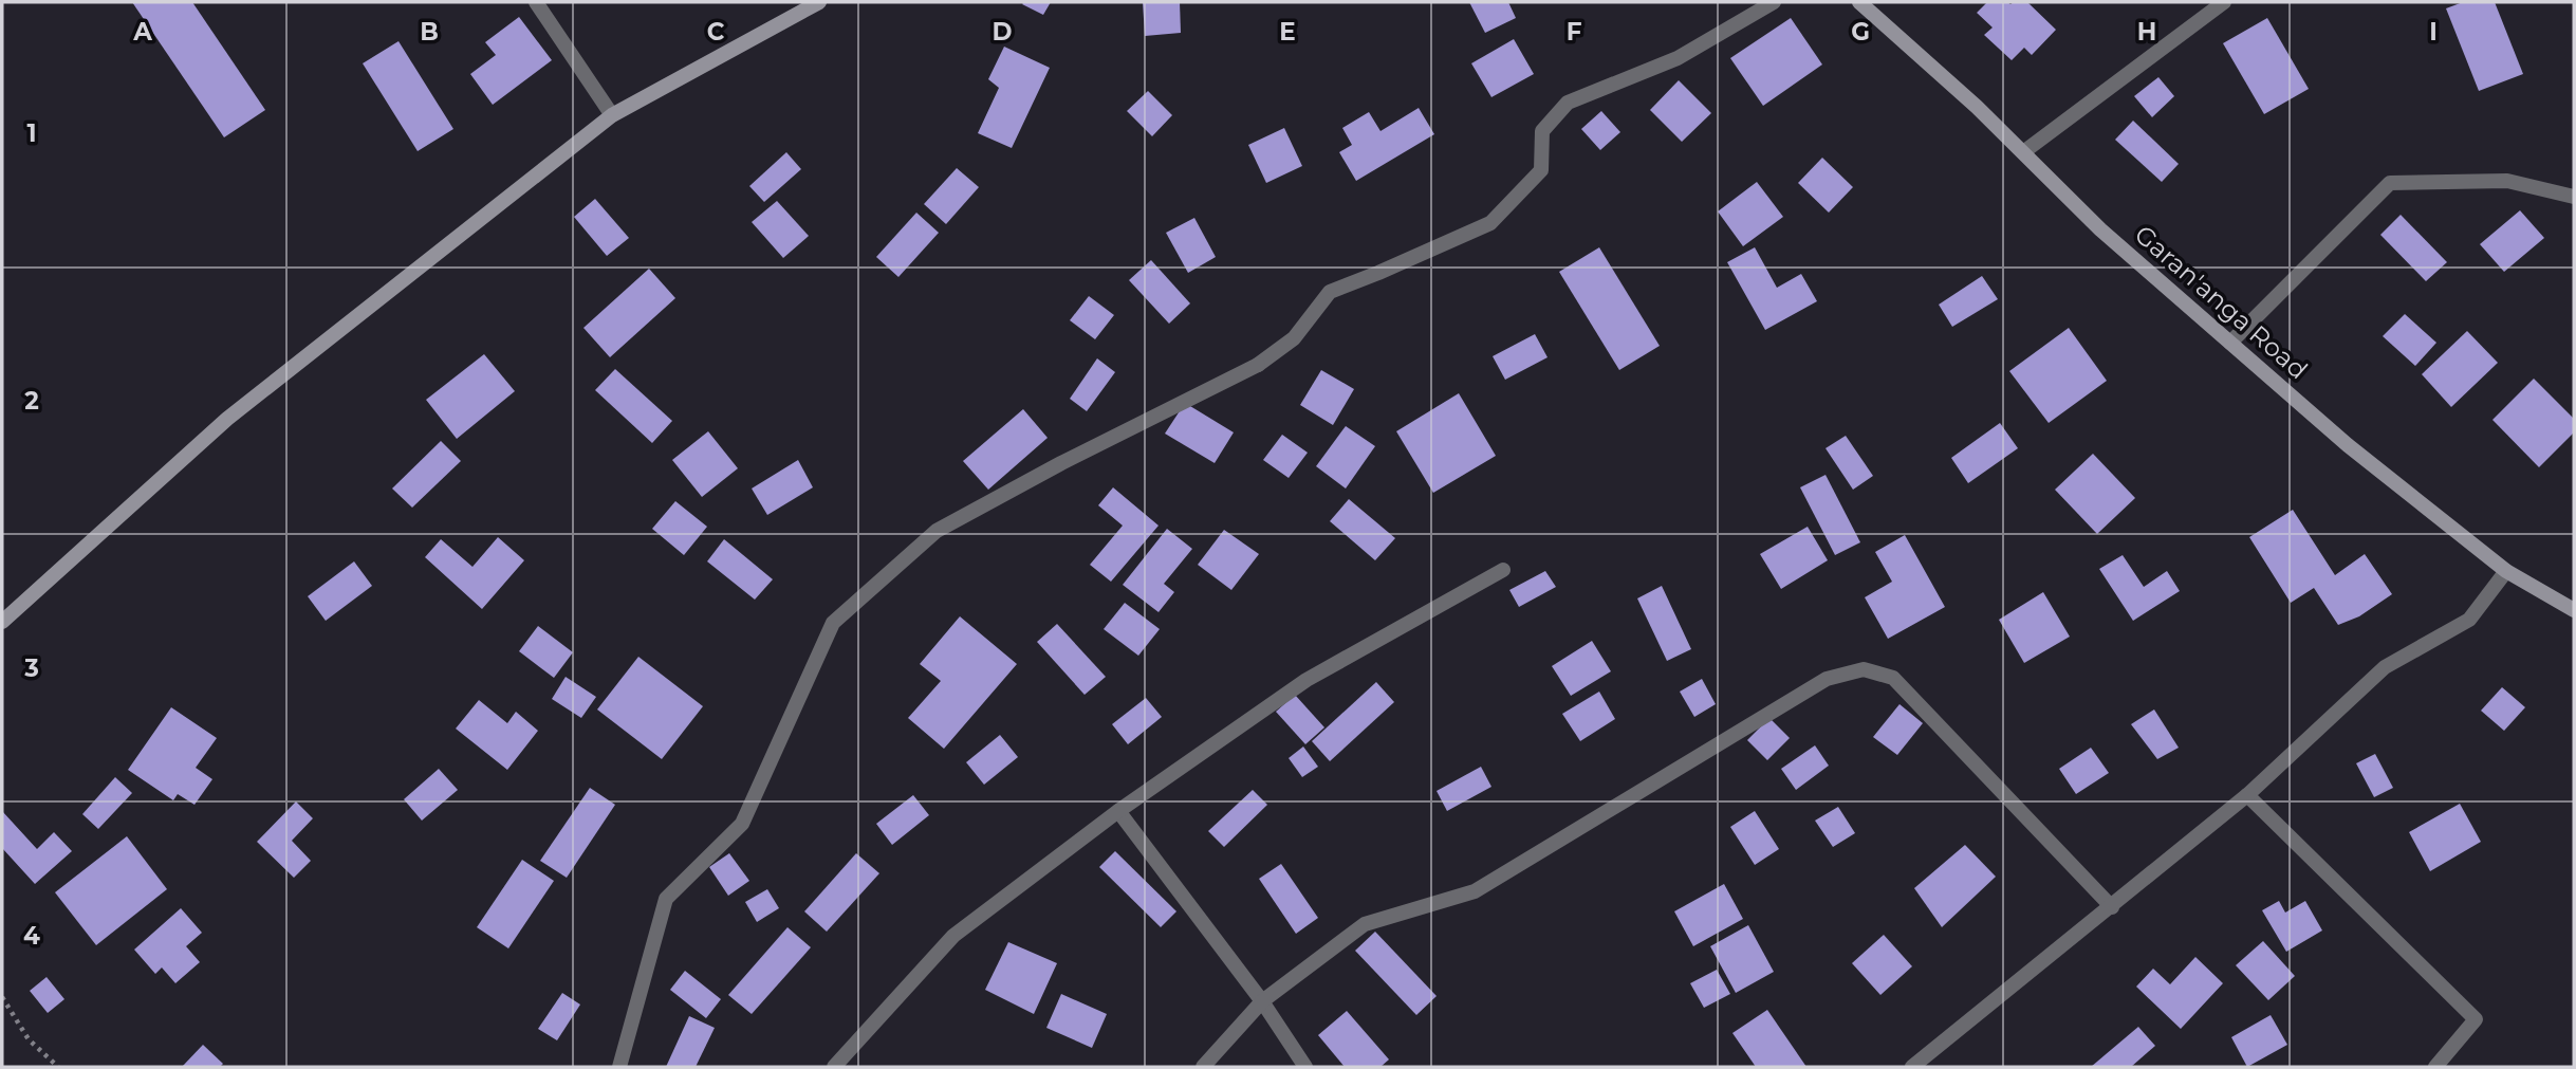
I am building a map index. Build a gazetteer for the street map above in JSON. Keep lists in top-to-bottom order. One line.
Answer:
{"streets":{"street":["Garan'anga Road"]},"grid":{"columns":["A","B","C","D","E","F","G","H","I"],"rows":["1","2","3","4"]}}
